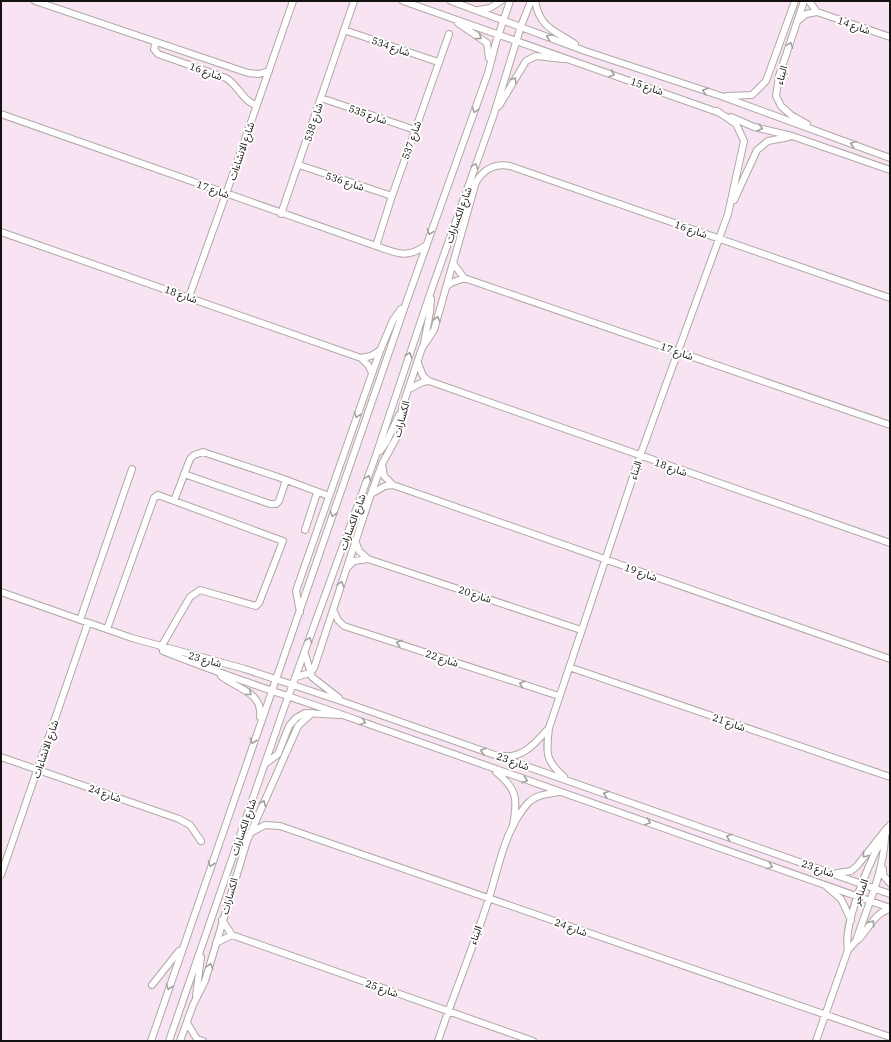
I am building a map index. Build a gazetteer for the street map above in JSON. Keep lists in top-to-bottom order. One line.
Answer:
{"streets":{"street":["شارع 14","شارع 534","شارع 16","البناء","شارع 15","شارع 535","شارع 538","شارع 537","شارع الانشاءات","شارع 536","شارع 17","شارع الكسارات","شارع 18","الكسارات","شارع 19","شارع 20","شارع 22","شارع 23","شارع 21","شارع 24","المناجر","شارع 25"]},"crossings":[["شارع 534","شارع 538"],["شارع 534","شارع 537"],["شارع 16","البناء"],["شارع 16","شارع الانشاءات"],["شارع 16","الكسارات"],["البناء","شارع 15"],["البناء","شارع 17"],["البناء","شارع 18"],["البناء","شارع 19"],["البناء","شارع 20"],["البناء","شارع 22"],["البناء","شارع 23"],["البناء","شارع 21"],["البناء","شارع 24"],["البناء","شارع 25"],["شارع 15","شارع الكسارات"],["شارع 535","شارع 538"],["شارع 535","شارع 537"],["شارع 538","شارع 536"],["شارع 538","شارع 17"],["شارع 537","شارع 536"],["شارع 537","شارع 17"],["شارع الانشاءات","شارع 17"],["شارع الانشاءات","شارع 18"],["شارع الانشاءات","شارع 23"],["شارع الانشاءات","شارع 24"],["شارع 17","شارع الكسارات"],["شارع الكسارات","شارع 23"],["الكسارات","شارع 22"],["الكسارات","شارع 24"],["شارع 23","المناجر"],["شارع 24","المناجر"]],"one_way":["شارع 22"]}
